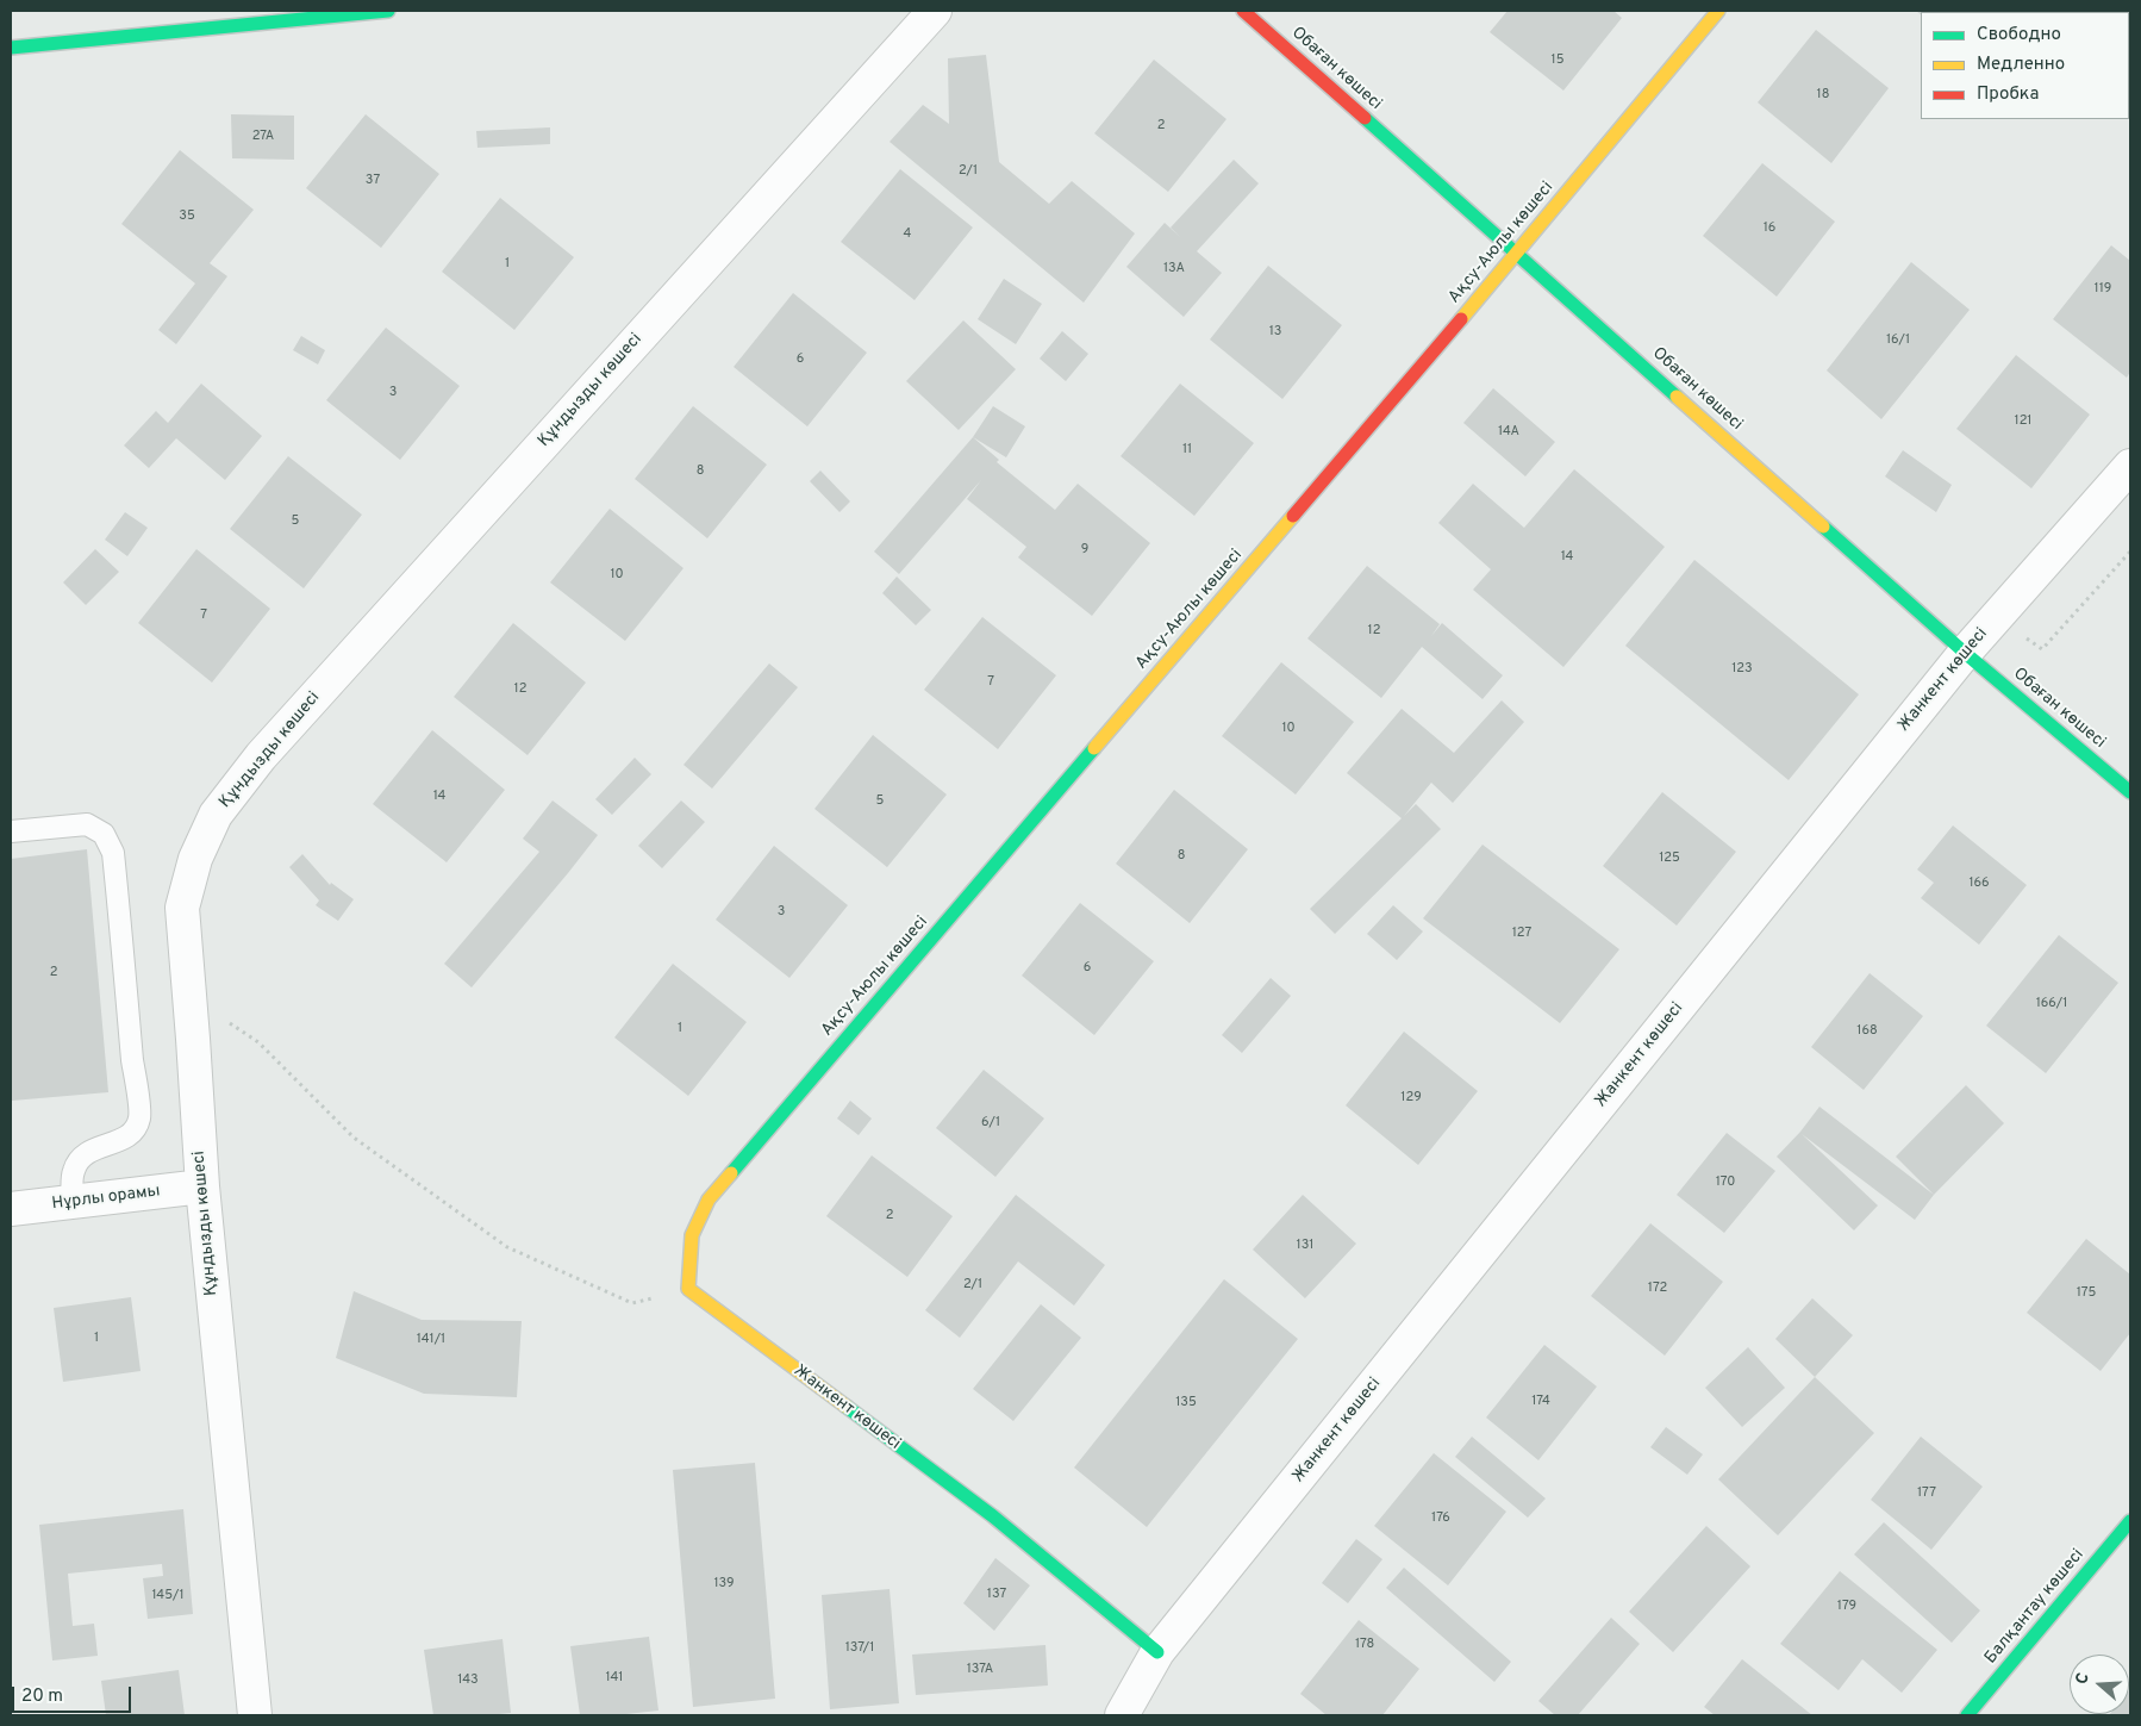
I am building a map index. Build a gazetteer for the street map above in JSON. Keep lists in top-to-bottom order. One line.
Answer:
{"streets":{"street":["Обаған көшесі","Ақсу-Аюлы көшесі","Құндызды көшесі","Жанкент көшесі","Нұрлы орамы","Балқантау көшесі"]},"crossings":[["Обаған көшесі","Ақсу-Аюлы көшесі"],["Обаған көшесі","Жанкент көшесі"],["Ақсу-Аюлы көшесі","Жанкент көшесі"],["Құндызды көшесі","Нұрлы орамы"]],"house_numbers":["15","18","2","27А","2/1","37","35","16","4","1","13А","119","13","16/1","6","3","121","14А","11","8","5","9","14","10","7","12","123","7","12","10","14","5","8","125","166","3","127","6","2","166/1","1","168","129","6/1","170","2","131","2/1","172","175","1","141/1","174","135","177","176","139","137","145/1","179","178","137/1","137А","141","143"],"legend":["Свободно","Медленно","Пробка"],"scale_bar":"20 m","north":"left"}
